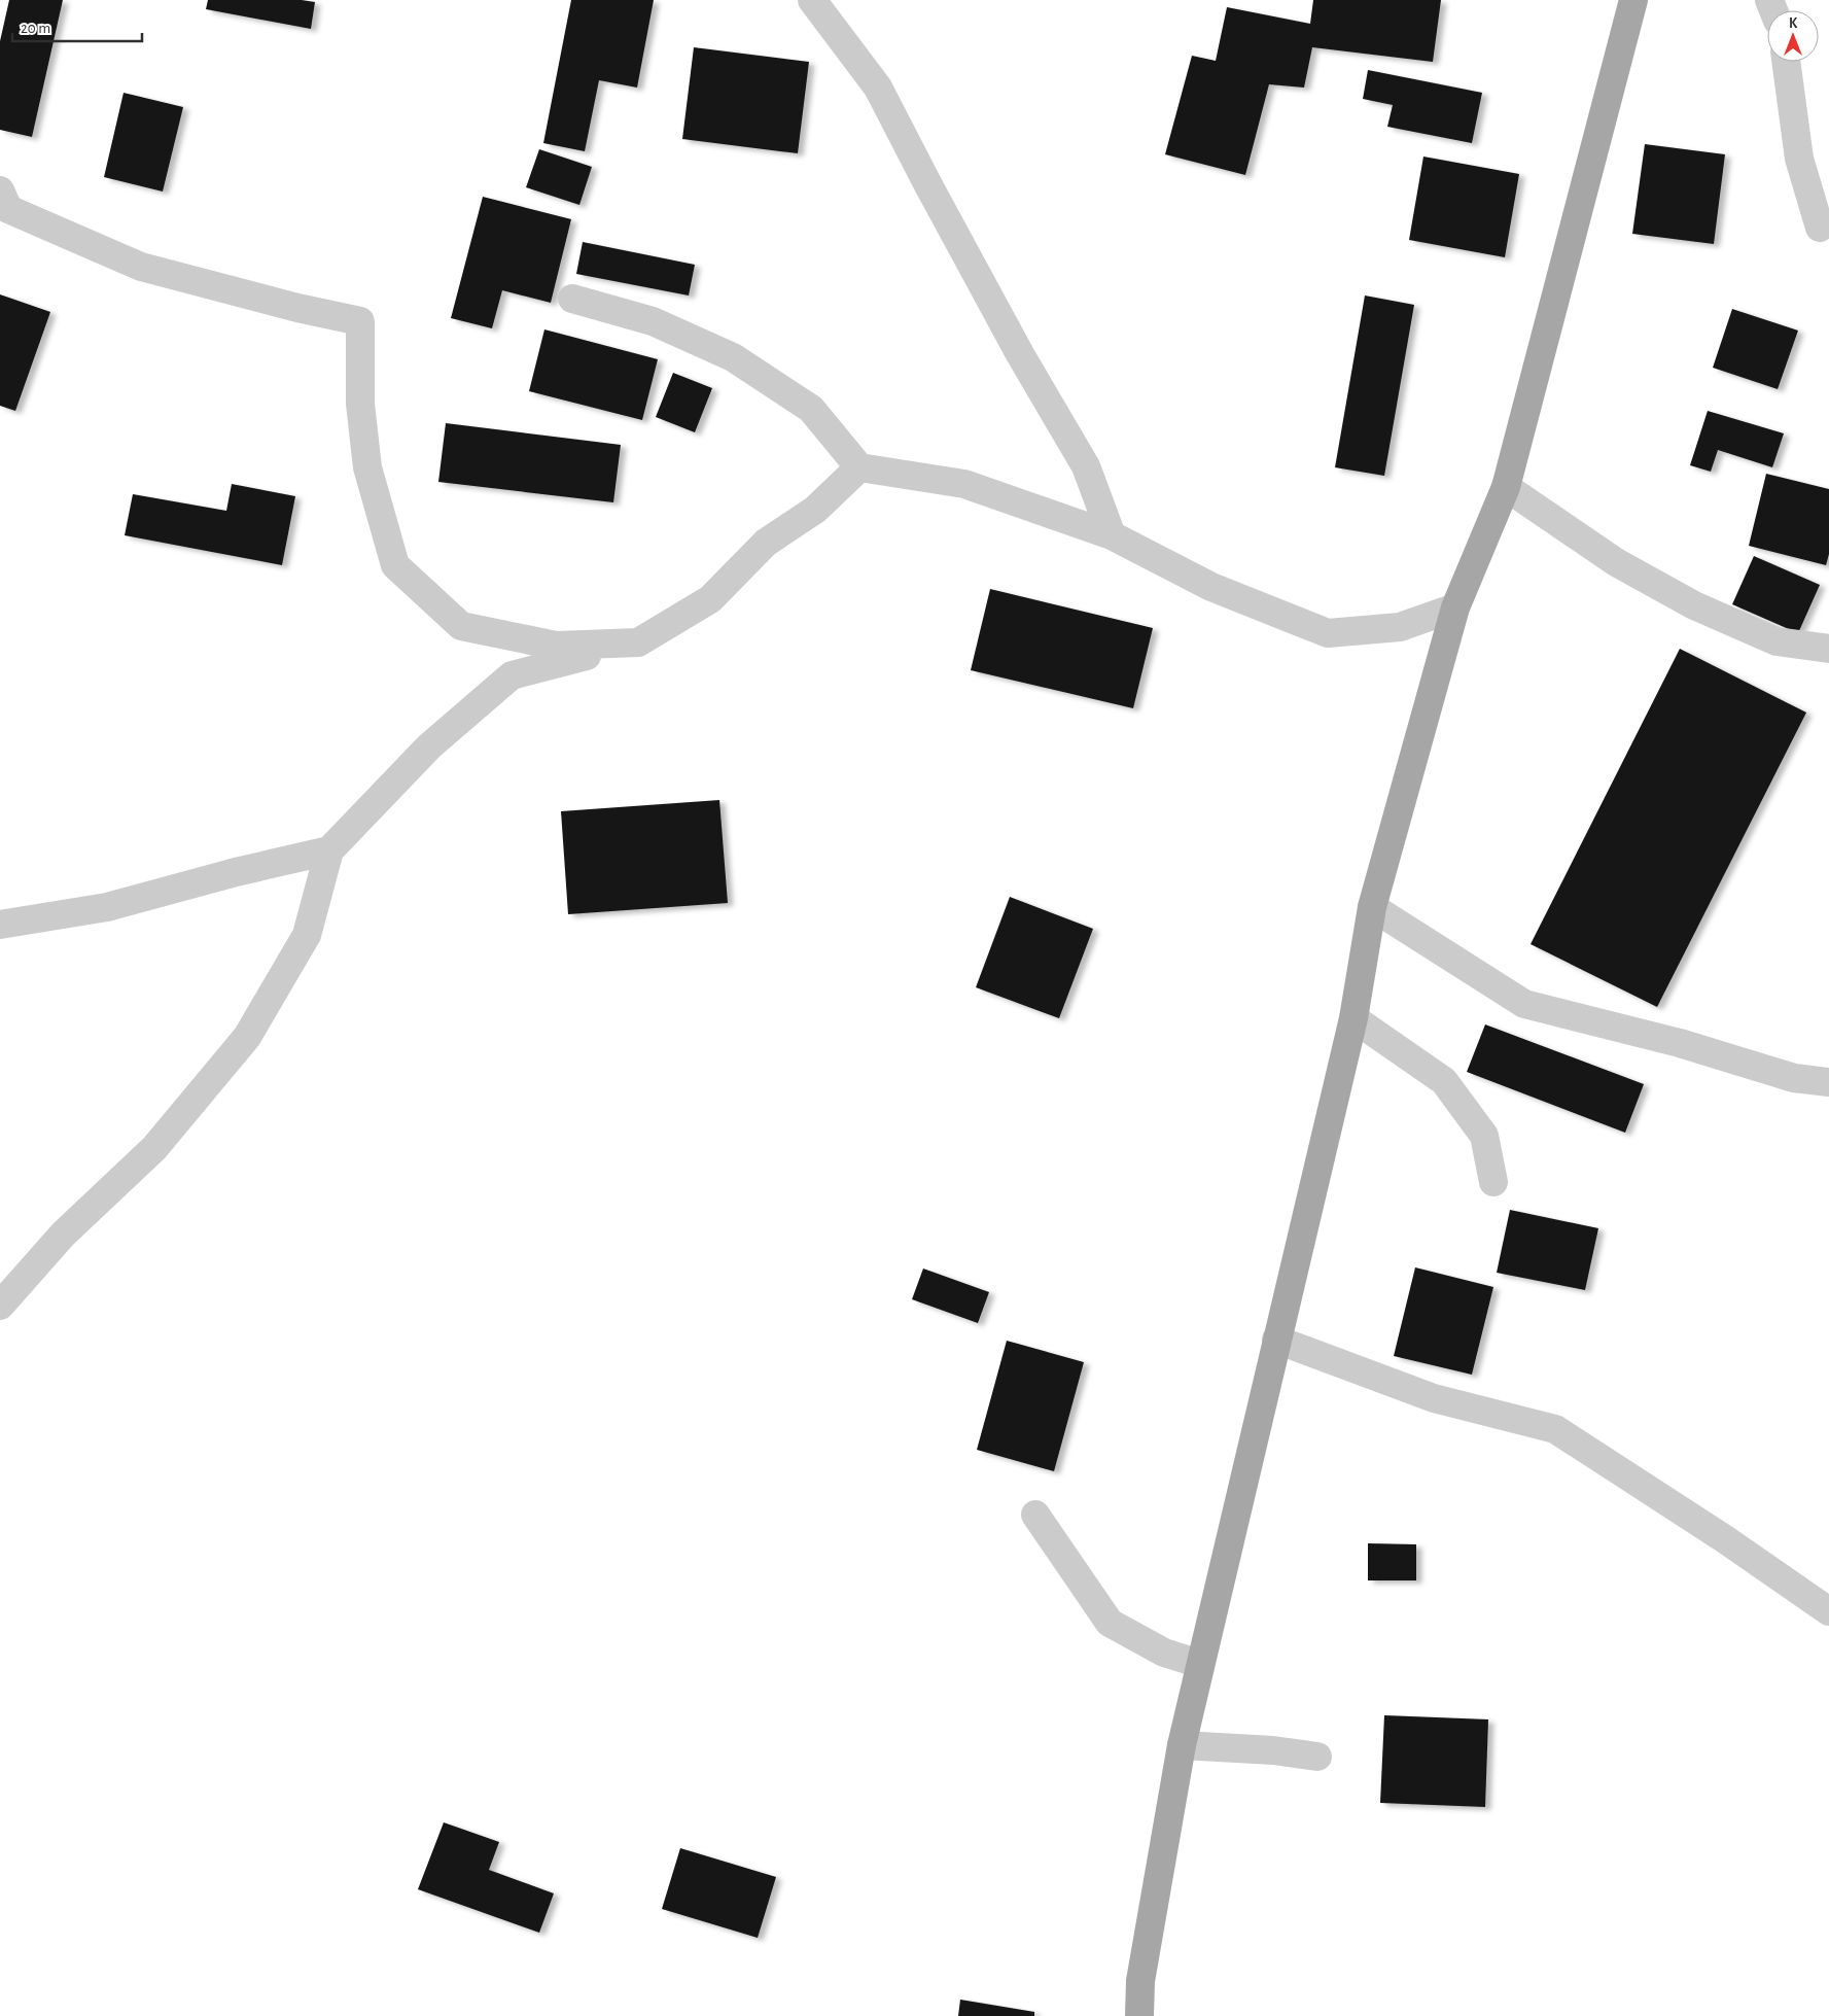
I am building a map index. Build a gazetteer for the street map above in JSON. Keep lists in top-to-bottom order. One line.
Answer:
{"scale_bar":"20 m","north":"top"}
